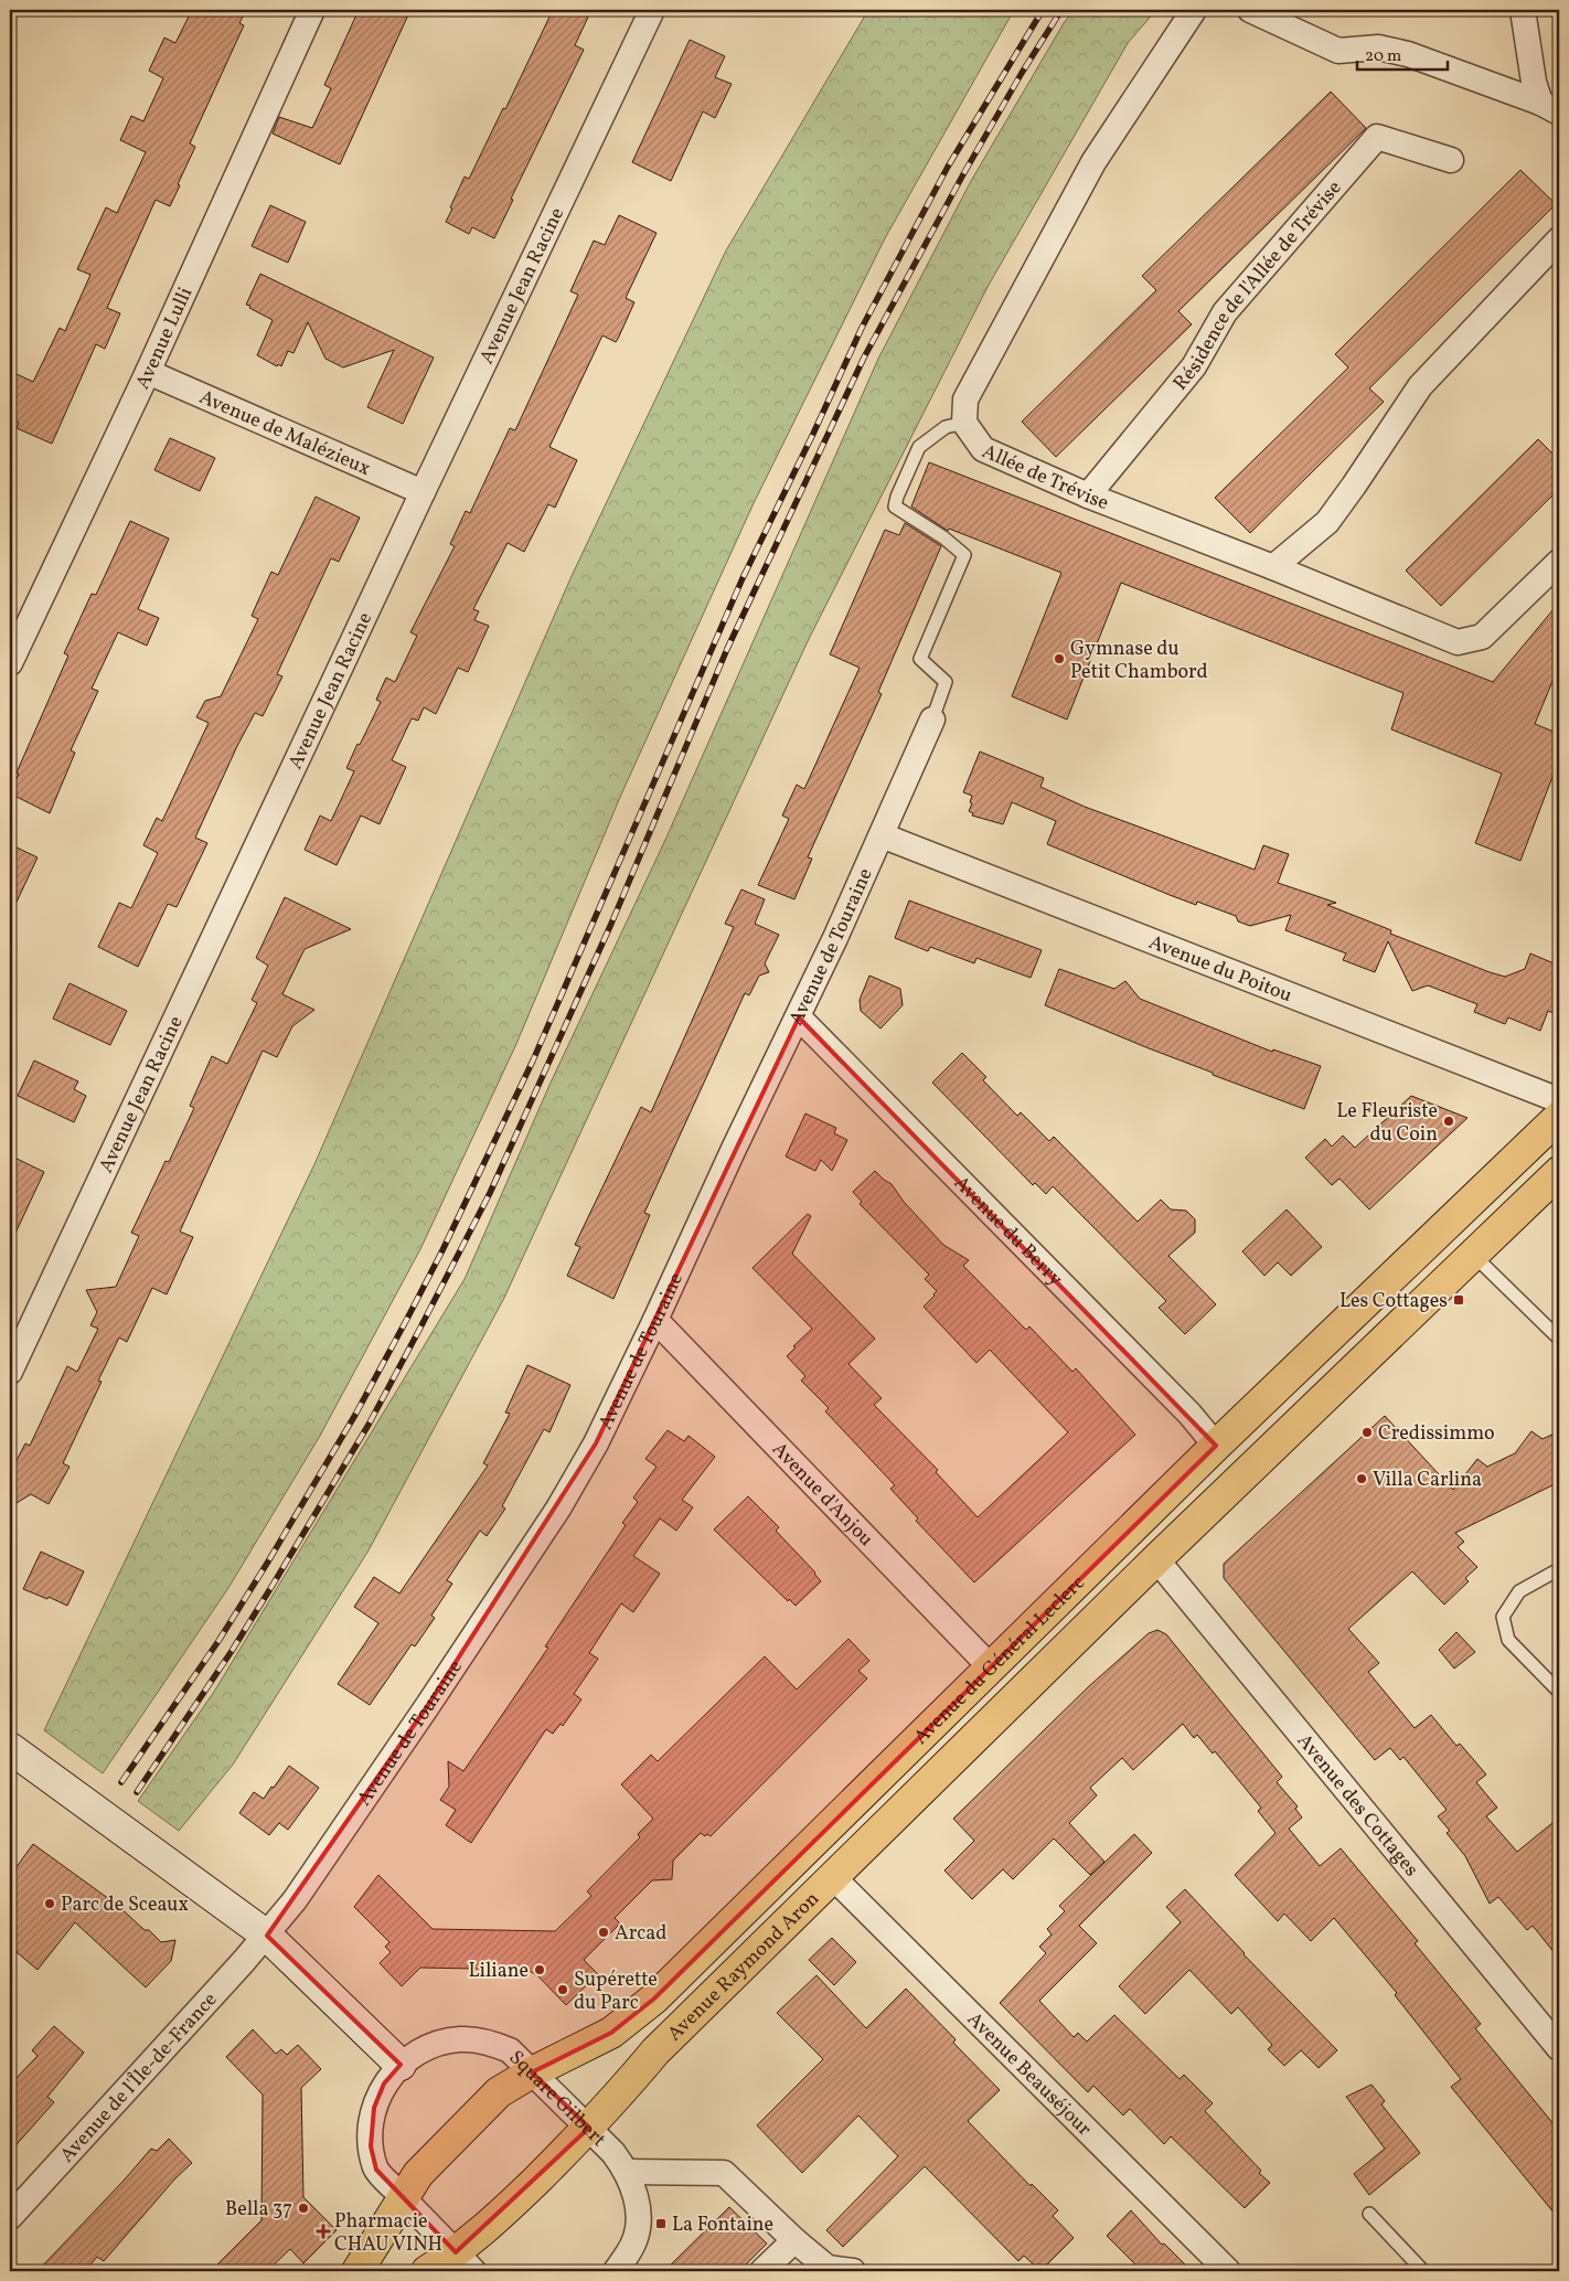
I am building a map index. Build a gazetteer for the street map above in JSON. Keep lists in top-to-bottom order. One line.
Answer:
{"streets":{"main road":["Avenue du Général Leclerc","Avenue Raymond Aron"],"street":["Avenue Jean Racine","Résidence de l'Allée de Trévise","Avenue Lulli","Avenue de Malézieux","Allée de Trévise","Avenue de Touraine","Avenue du Poitou","Avenue du Berry","Avenue d'Anjou","Avenue des Cottages","Avenue Beauséjour","Avenue de l'Île-de-France","Square Gilbert"]},"crossings":[["Avenue Jean Racine","Avenue de Malézieux"],["Résidence de l'Allée de Trévise","Allée de Trévise"],["Avenue Lulli","Avenue de Malézieux"],["Avenue de Touraine","Avenue du Poitou"],["Avenue de Touraine","Avenue du Berry"],["Avenue de Touraine","Avenue d'Anjou"],["Avenue de Touraine","Avenue de l'Île-de-France"],["Avenue du Berry","Avenue du Général Leclerc"],["Avenue d'Anjou","Avenue du Général Leclerc"],["Avenue du Général Leclerc","Avenue des Cottages"],["Avenue du Général Leclerc","Avenue Raymond Aron"],["Avenue du Général Leclerc","Square Gilbert"],["Avenue Raymond Aron","Avenue Beauséjour"],["Avenue Raymond Aron","Square Gilbert"]],"places":{"other":["Gymnase du Petit Chambord","Le Fleuriste du Coin","Credissimmo","Villa Carlina","Parc de Sceaux","Arcad","Liliane","Supérette du Parc","Bella 37"],"transit":["Les Cottages","La Fontaine"],"health":["Pharmacie CHAU VINH"]},"scale_bar":"20 m"}
